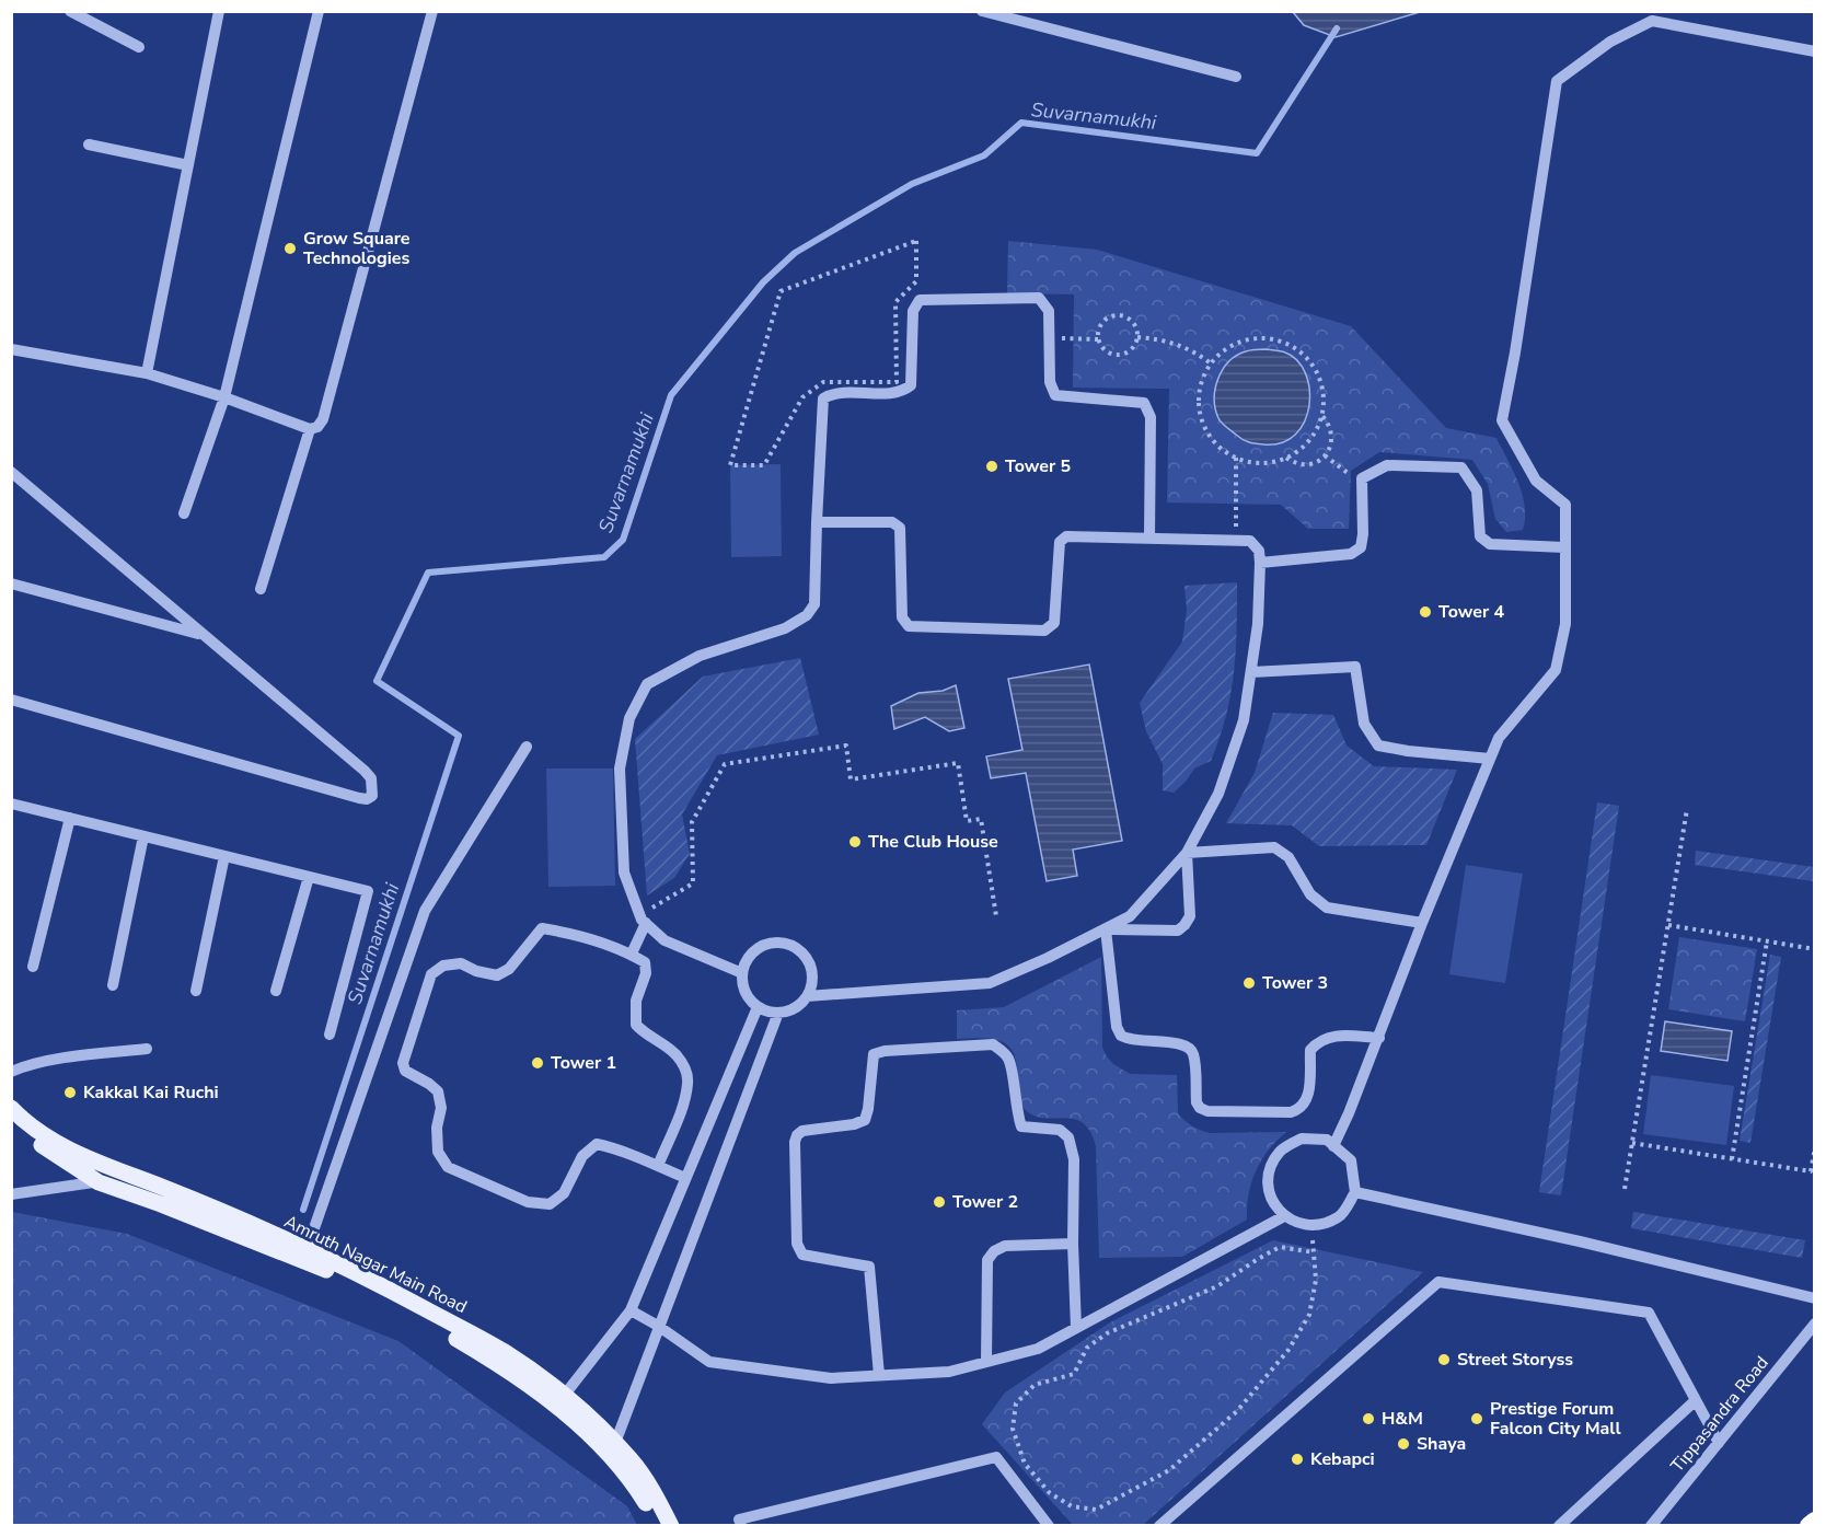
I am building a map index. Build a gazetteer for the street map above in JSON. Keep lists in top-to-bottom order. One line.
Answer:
{"streets":{"main road":["Amruth Nagar Main Road"],"street":["Tippasandra Road"]},"water":["Suvarnamukhi"],"places":["Grow Square Technologies","Tower 5","Tower 4","The Club House","Tower 3","Tower 1","Kakkal Kai Ruchi","Tower 2","Street Storyss","H&M","Prestige Forum Falcon City Mall","Shaya","Kebapci"]}
